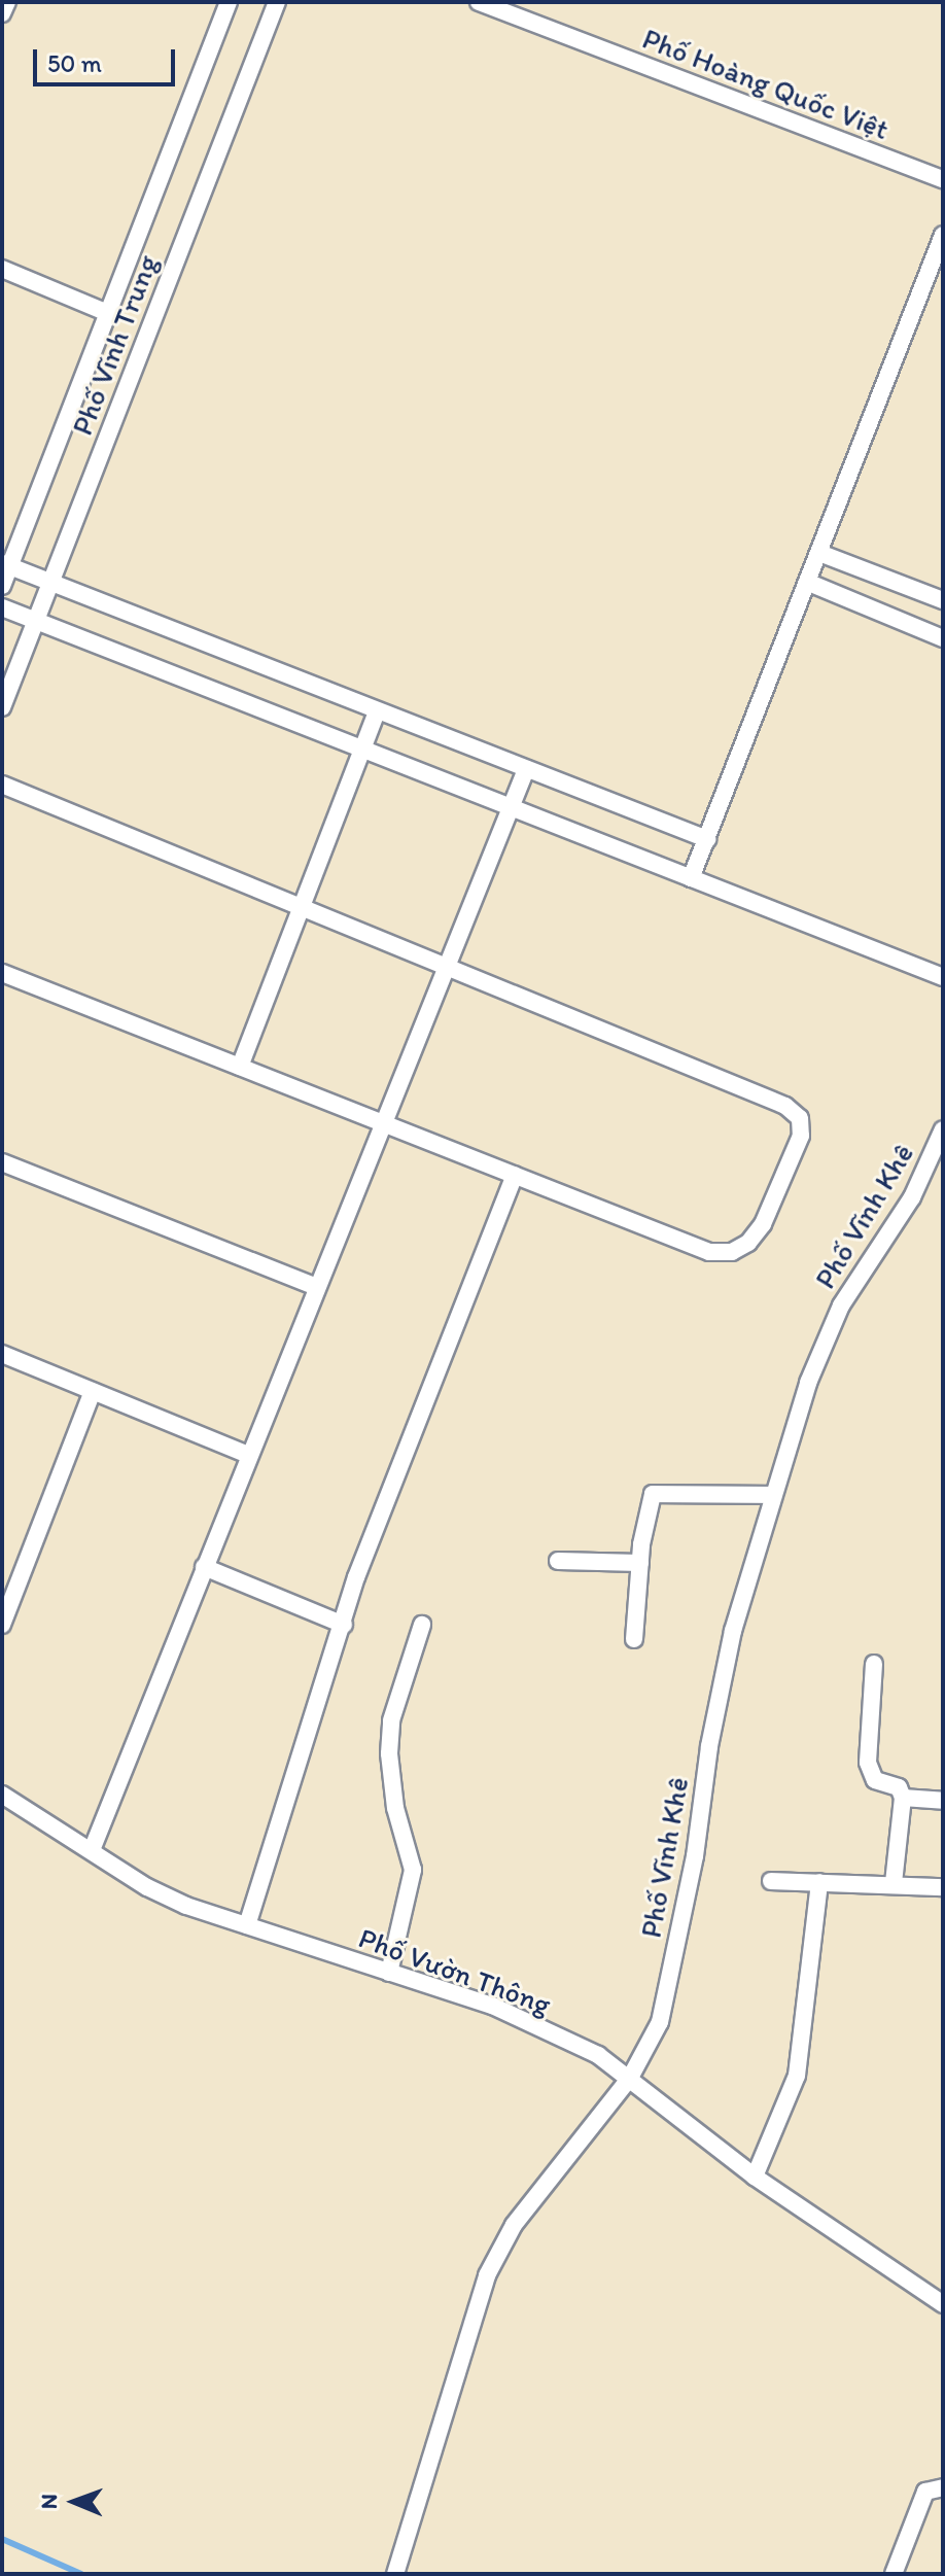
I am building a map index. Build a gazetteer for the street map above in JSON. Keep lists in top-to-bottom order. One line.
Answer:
{"streets":{"street":["Phố Hoàng Quốc Việt","Phố Vĩnh Trung","Phố Vĩnh Khê","Phố Vườn Thông"]},"crossings":[["Phố Vĩnh Khê","Phố Vườn Thông"]],"scale_bar":"50 m","north":"left"}
